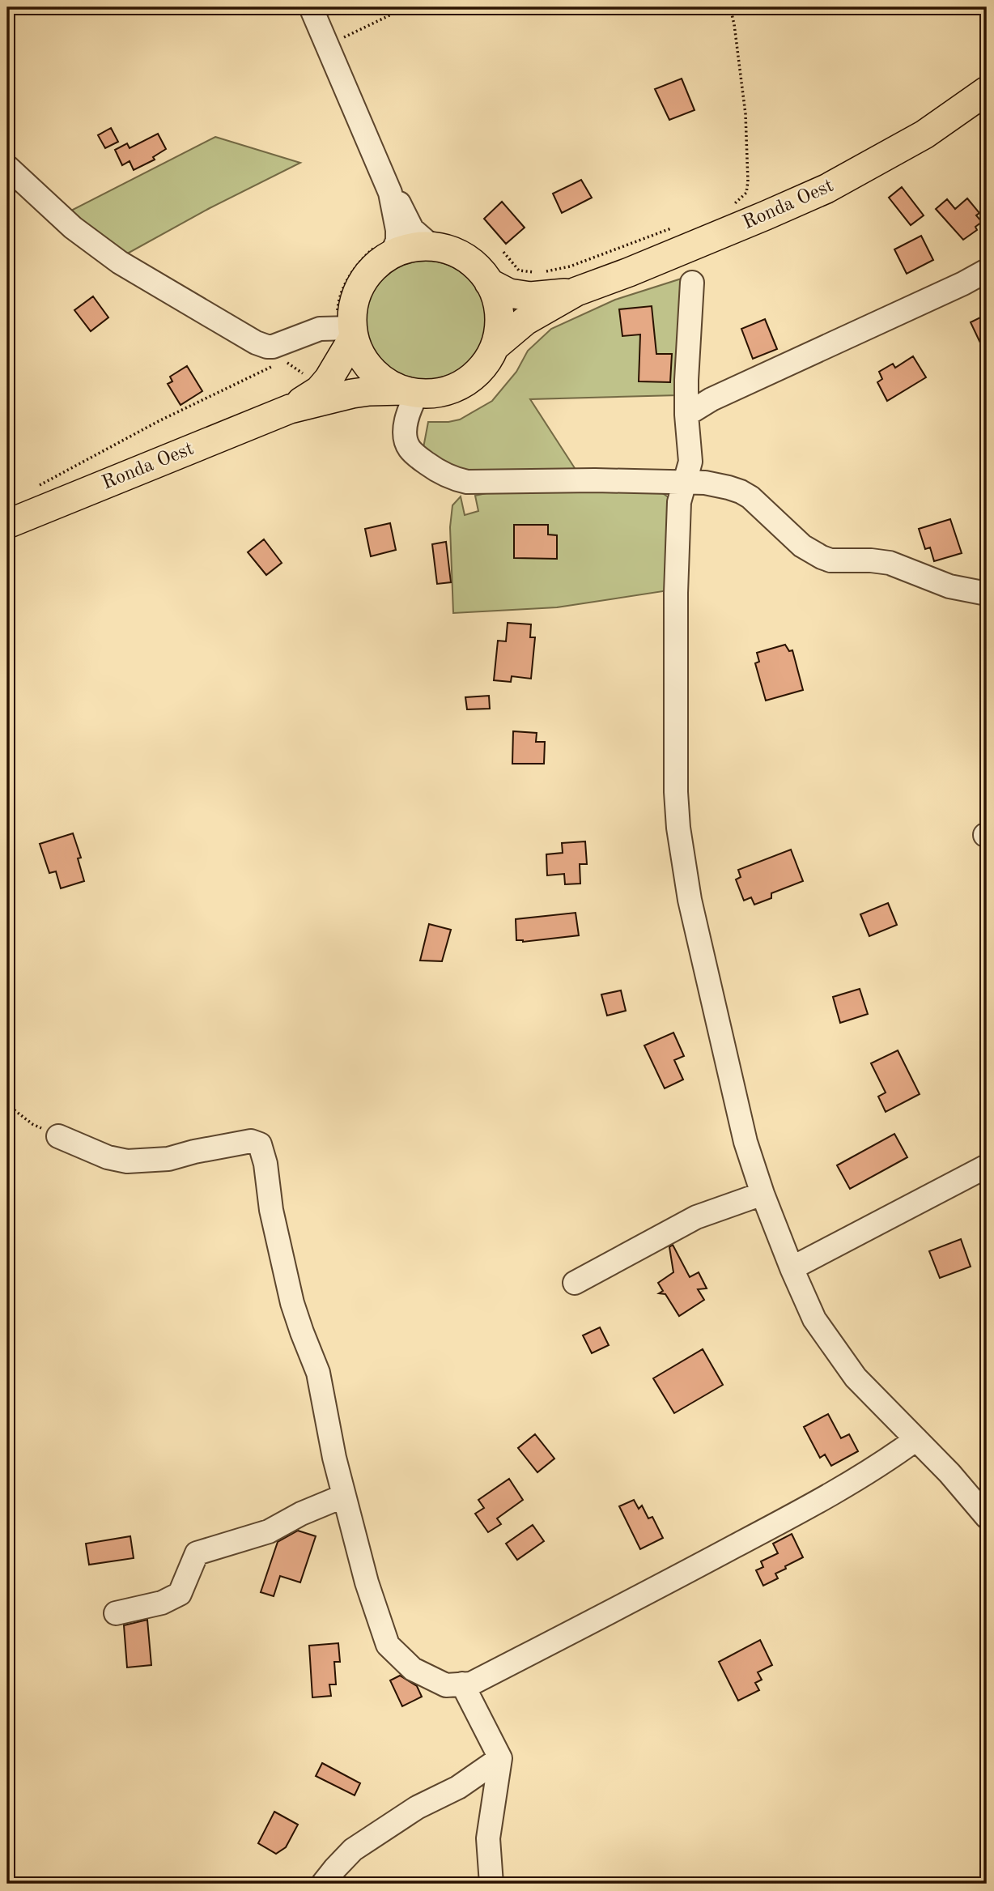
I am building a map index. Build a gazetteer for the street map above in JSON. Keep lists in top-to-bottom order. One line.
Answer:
{"streets":{"main road":["Ronda Oest"]}}
